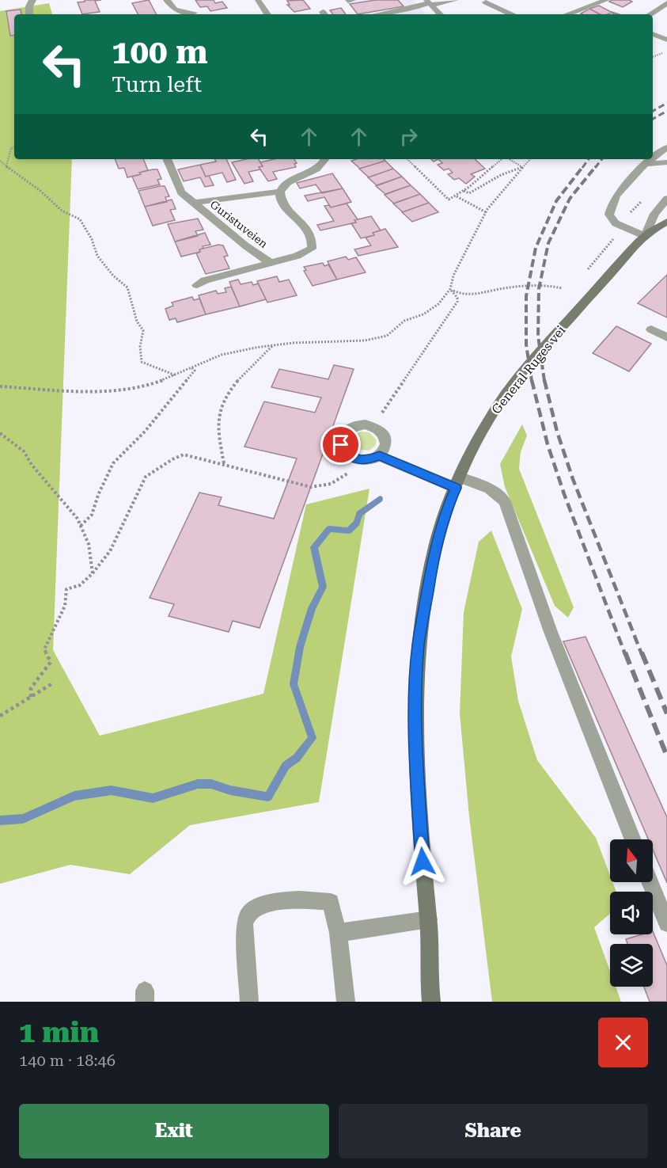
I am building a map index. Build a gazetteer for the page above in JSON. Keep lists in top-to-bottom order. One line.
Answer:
{"streets":{"main road":["General Ruges vei"],"street":["Guristuveien"]},"north":"top","page":{"turn":["100 m","Turn left"],"heading":["1 min","140 m · 18:46"],"buttons":["Exit","Share"]}}
